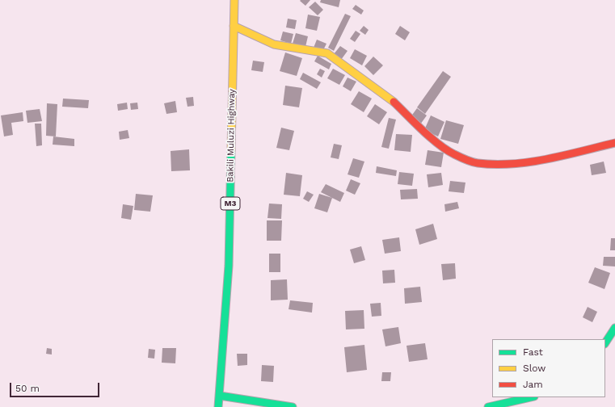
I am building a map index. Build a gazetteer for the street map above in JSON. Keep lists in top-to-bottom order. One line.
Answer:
{"streets":{"main road":["Bakili Muluzi Highway","M3"]},"legend":["Fast","Slow","Jam"],"scale_bar":"50 m"}
